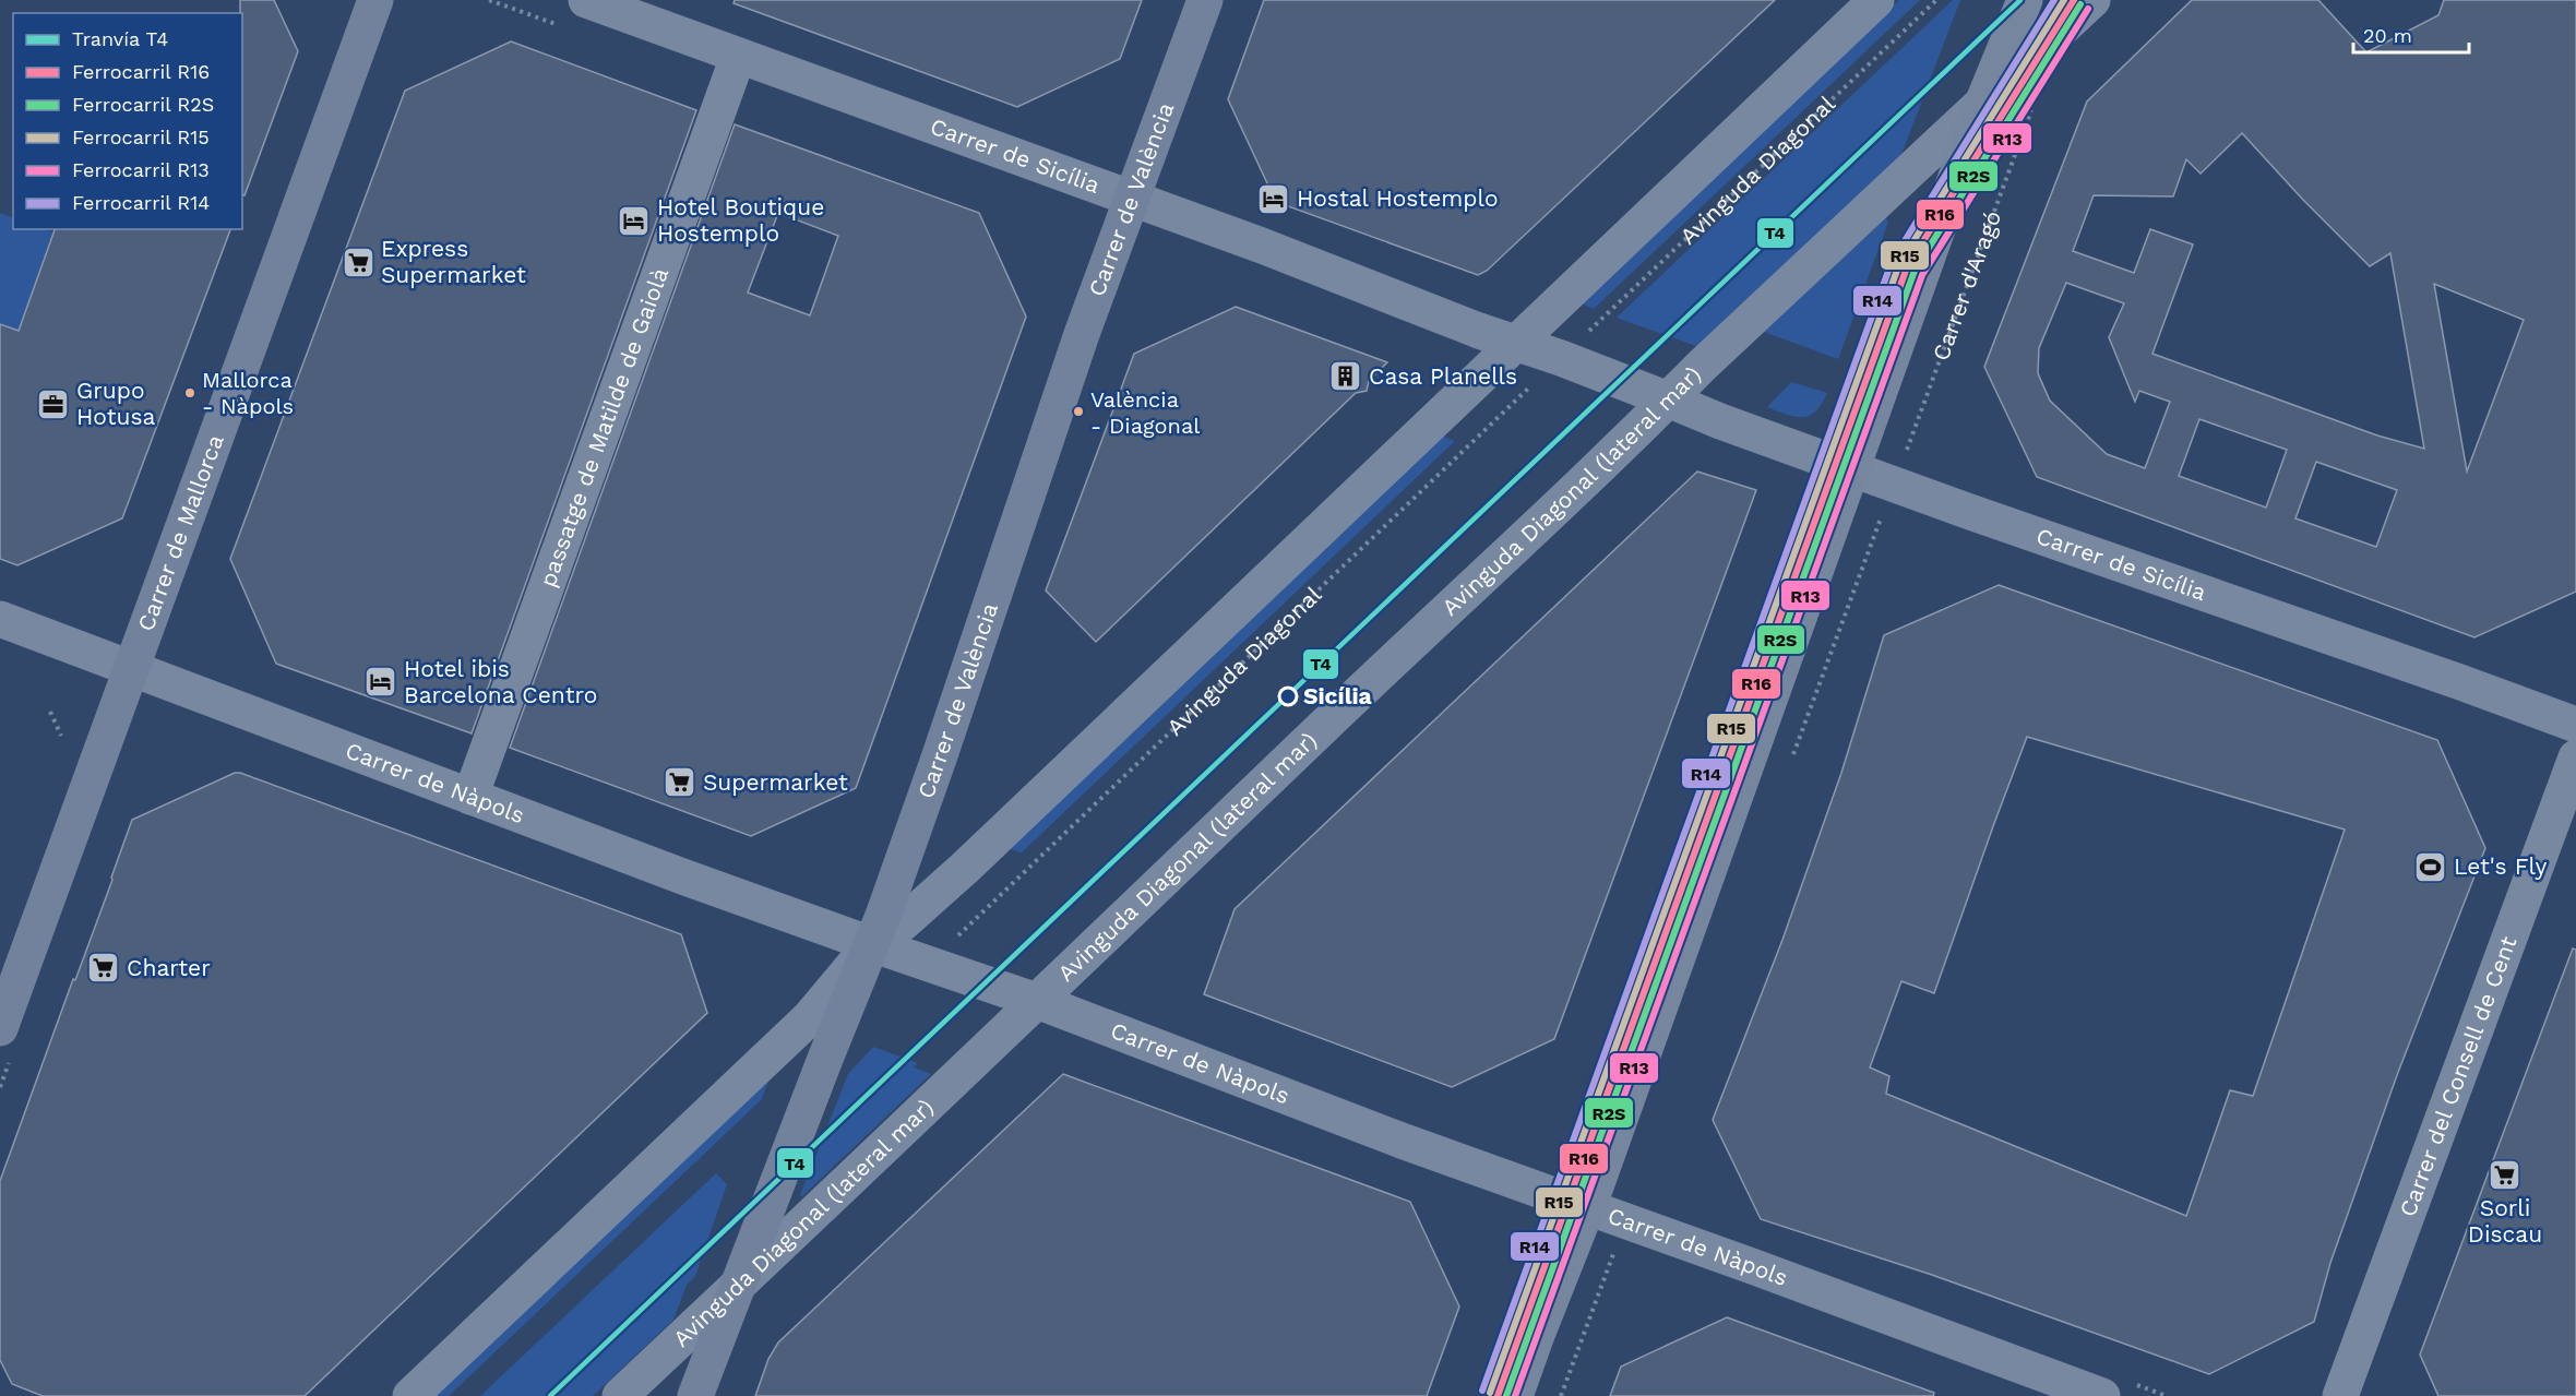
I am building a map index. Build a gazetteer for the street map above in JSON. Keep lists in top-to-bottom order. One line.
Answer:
{"streets":{"main road":["Carrer de València","Carrer d'Aragó","Carrer de Mallorca"],"street":["Carrer de Sicília","passatge de Matilde de Gaiolà","Avinguda Diagonal (lateral mar)","Carrer de Nàpols","Carrer del Consell de Cent"],"path":["Avinguda Diagonal"]},"crossings":[["Carrer de Sicília","Carrer de València"],["Carrer de Sicília","Carrer d'Aragó"],["Carrer de Sicília","passatge de Matilde de Gaiolà"],["Carrer de Sicília","Avinguda Diagonal (lateral mar)"],["Carrer de València","Avinguda Diagonal (lateral mar)"],["Carrer de València","Carrer de Nàpols"],["Carrer d'Aragó","Avinguda Diagonal (lateral mar)"],["Carrer d'Aragó","Carrer de Nàpols"],["passatge de Matilde de Gaiolà","Carrer de Nàpols"],["Avinguda Diagonal (lateral mar)","Carrer de Nàpols"],["Carrer de Mallorca","Carrer de Nàpols"]],"places":{"hotel":["Hostal Hostemplo","Hotel Boutique Hostemplo","Hotel ibis Barcelona Centro"],"supermarket":["Express Supermarket","Supermarket","Charter","Sorli Discau"],"building":["Casa Planells"],"other":["Mallorca - Nàpols","València - Diagonal","Sicília"],"office":["Grupo Hotusa"],"sports":["Let's Fly"]},"lines":["tram line T4","rail line R16","rail line R15","rail line R14","rail line R2S","rail line R13"],"legend":["Tranvía T4","Ferrocarril R16","Ferrocarril R2S","Ferrocarril R15","Ferrocarril R13","Ferrocarril R14"],"scale_bar":"20 m"}
